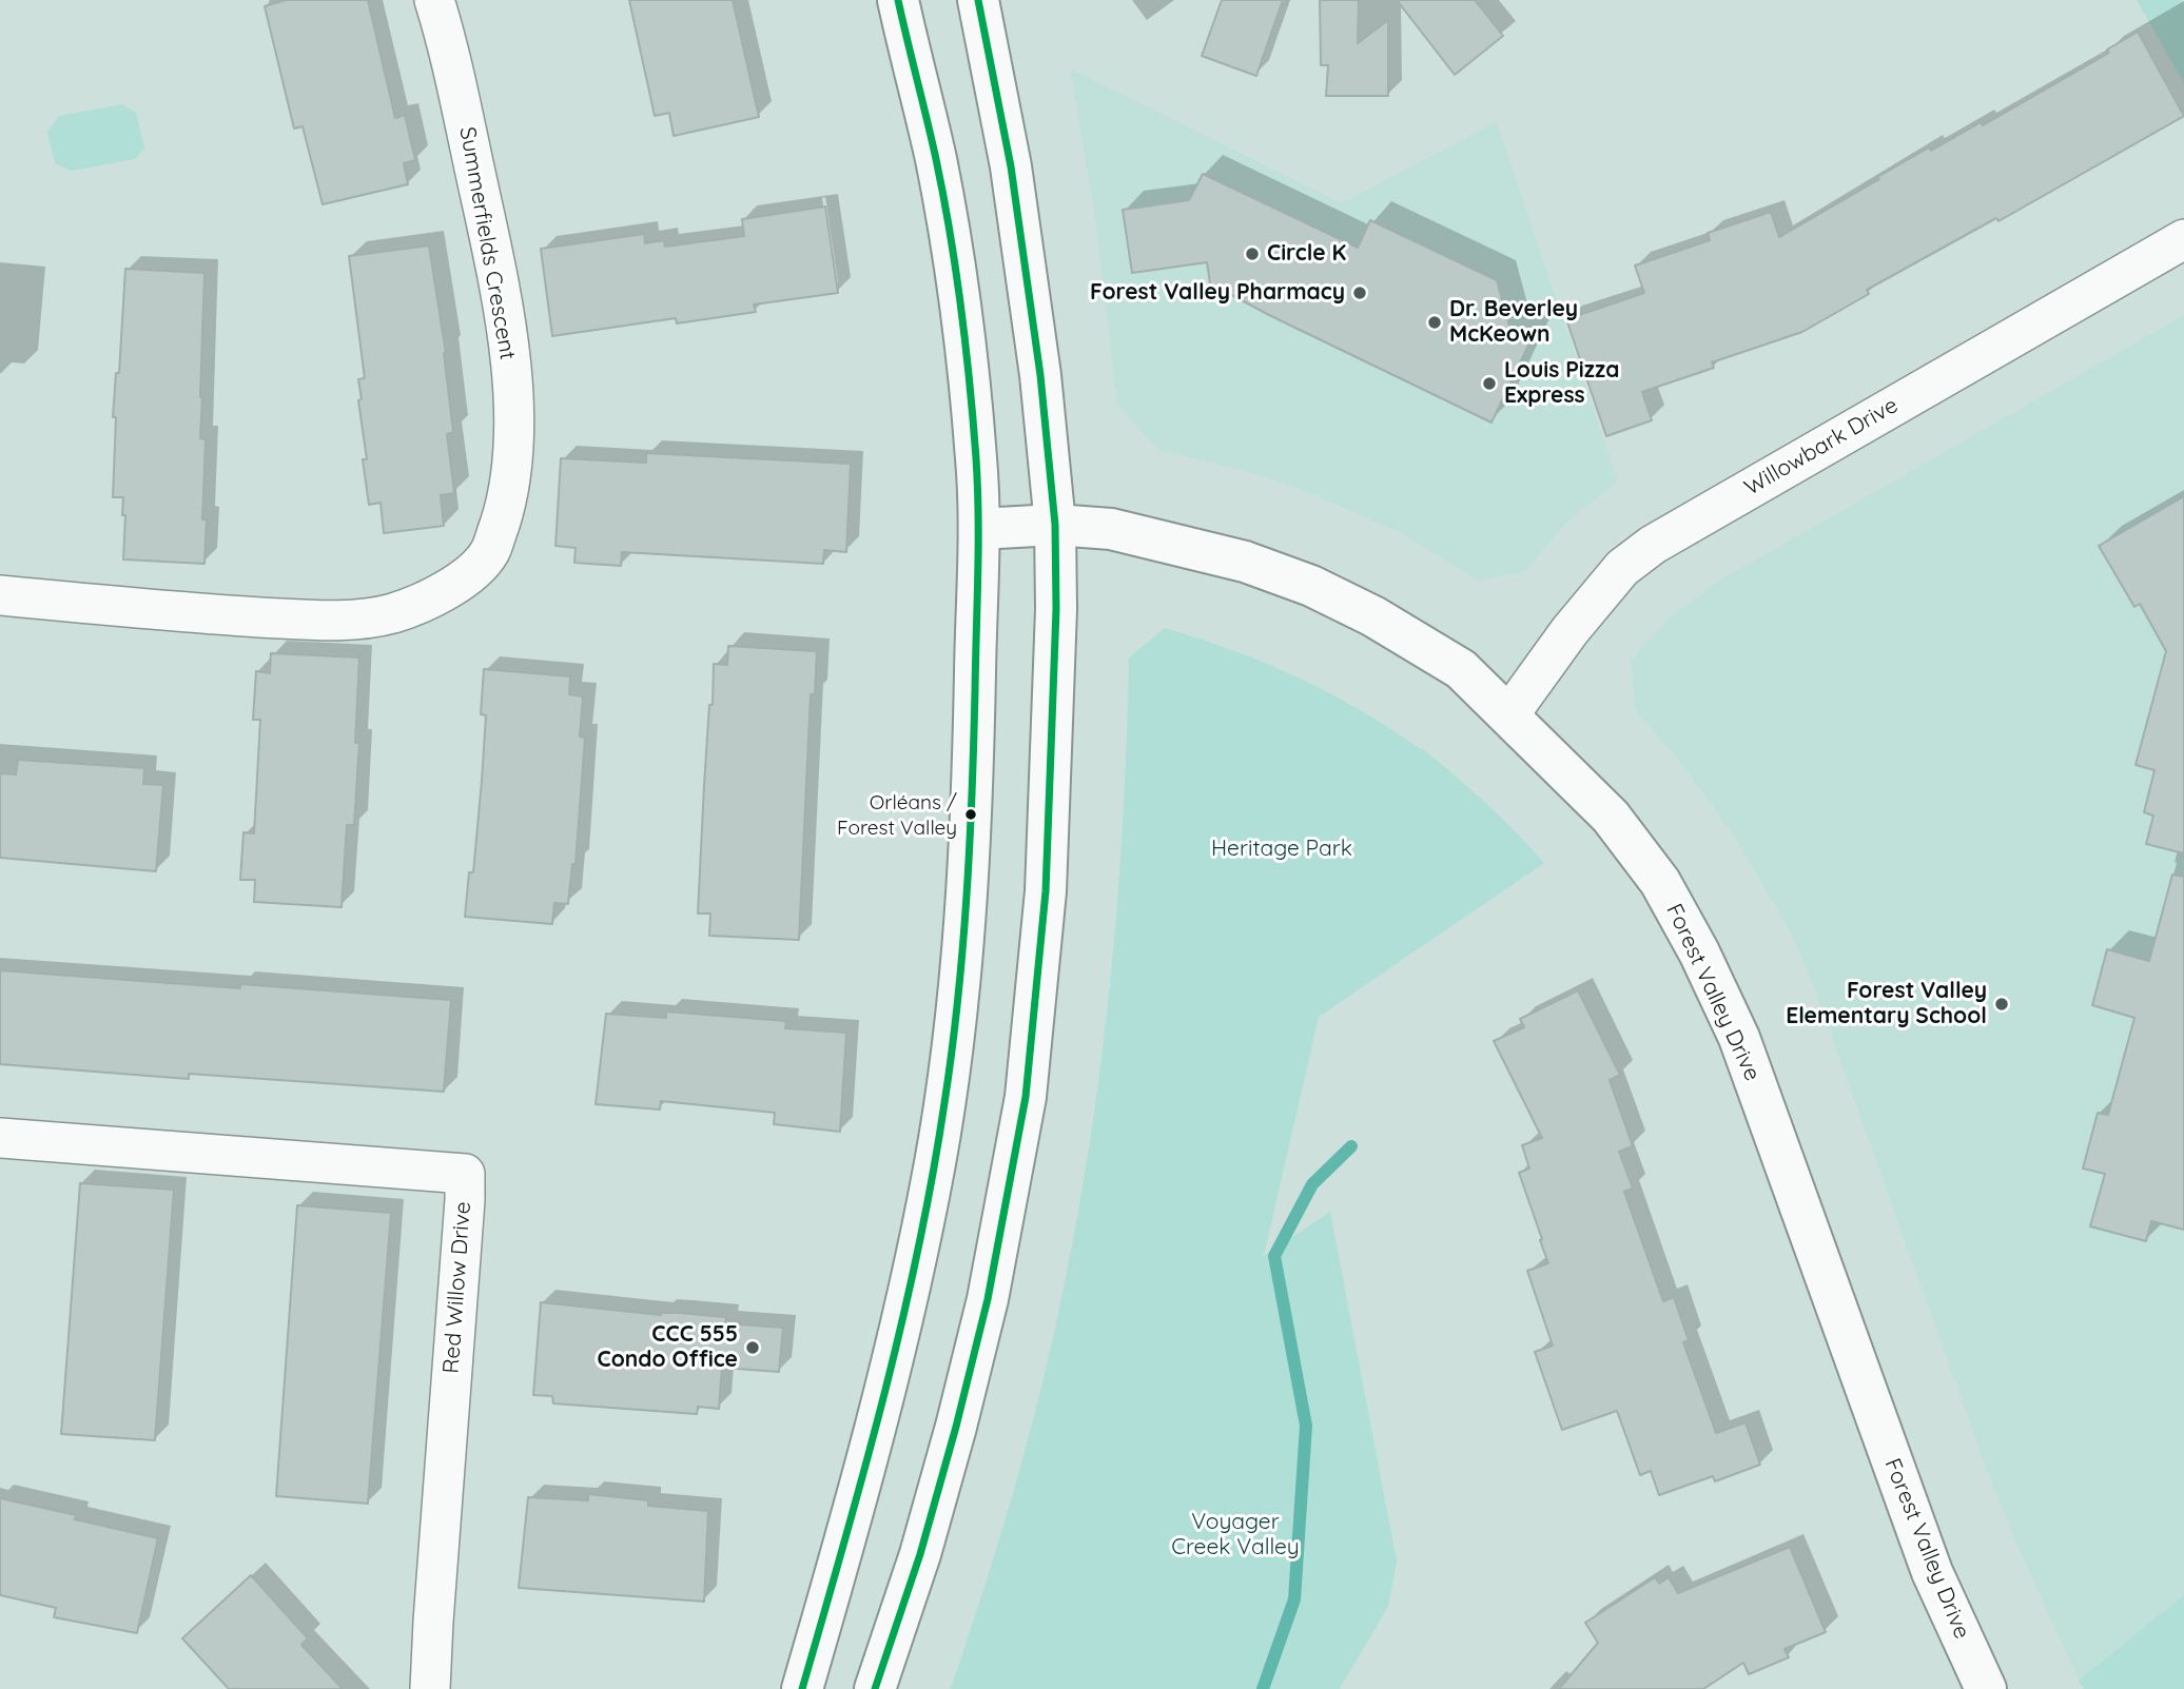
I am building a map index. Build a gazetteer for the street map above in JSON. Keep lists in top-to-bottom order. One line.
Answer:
{"streets":{"main road":["Forest Valley Drive"],"street":["Summerfields Crescent","Willowbark Drive","Red Willow Drive"]},"crossings":[["Willowbark Drive","Forest Valley Drive"]],"parks":["Heritage Park","Voyager Creek Valley"],"places":["Circle K","Forest Valley Pharmacy","Dr. Beverley McKeown","Louis Pizza Express","Orléans / Forest Valley","Forest Valley Elementary School","CCC 555 Condo Office"]}
